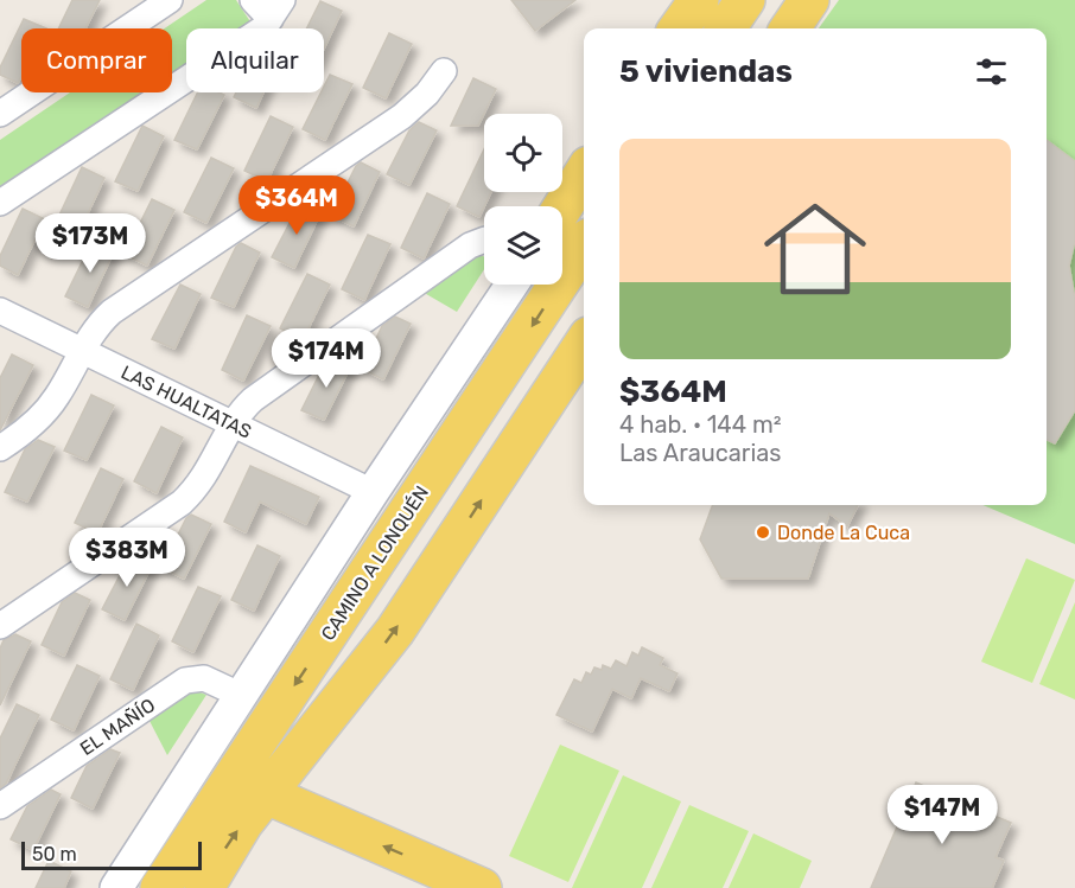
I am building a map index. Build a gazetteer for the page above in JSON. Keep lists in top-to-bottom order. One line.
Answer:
{"streets":{"main road":["CAMINO A LONQUÉN"],"street":["LAS HUALTATAS","EL MAÑÍO"]},"crossings":[["LAS HUALTATAS","CAMINO A LONQUÉN"],["CAMINO A LONQUÉN","EL MAÑÍO"]],"places":["Donde La Cuca"],"scale_bar":"50 m","page":{"chip":["Comprar","Alquilar"],"heading":"5 viviendas","list":[{"name":"$364M","note":"4 hab. · 144 m² · Las Araucarias"}],"price":["$364M","$173M","$174M","$383M","$147M"],"scale":"50 m"}}
